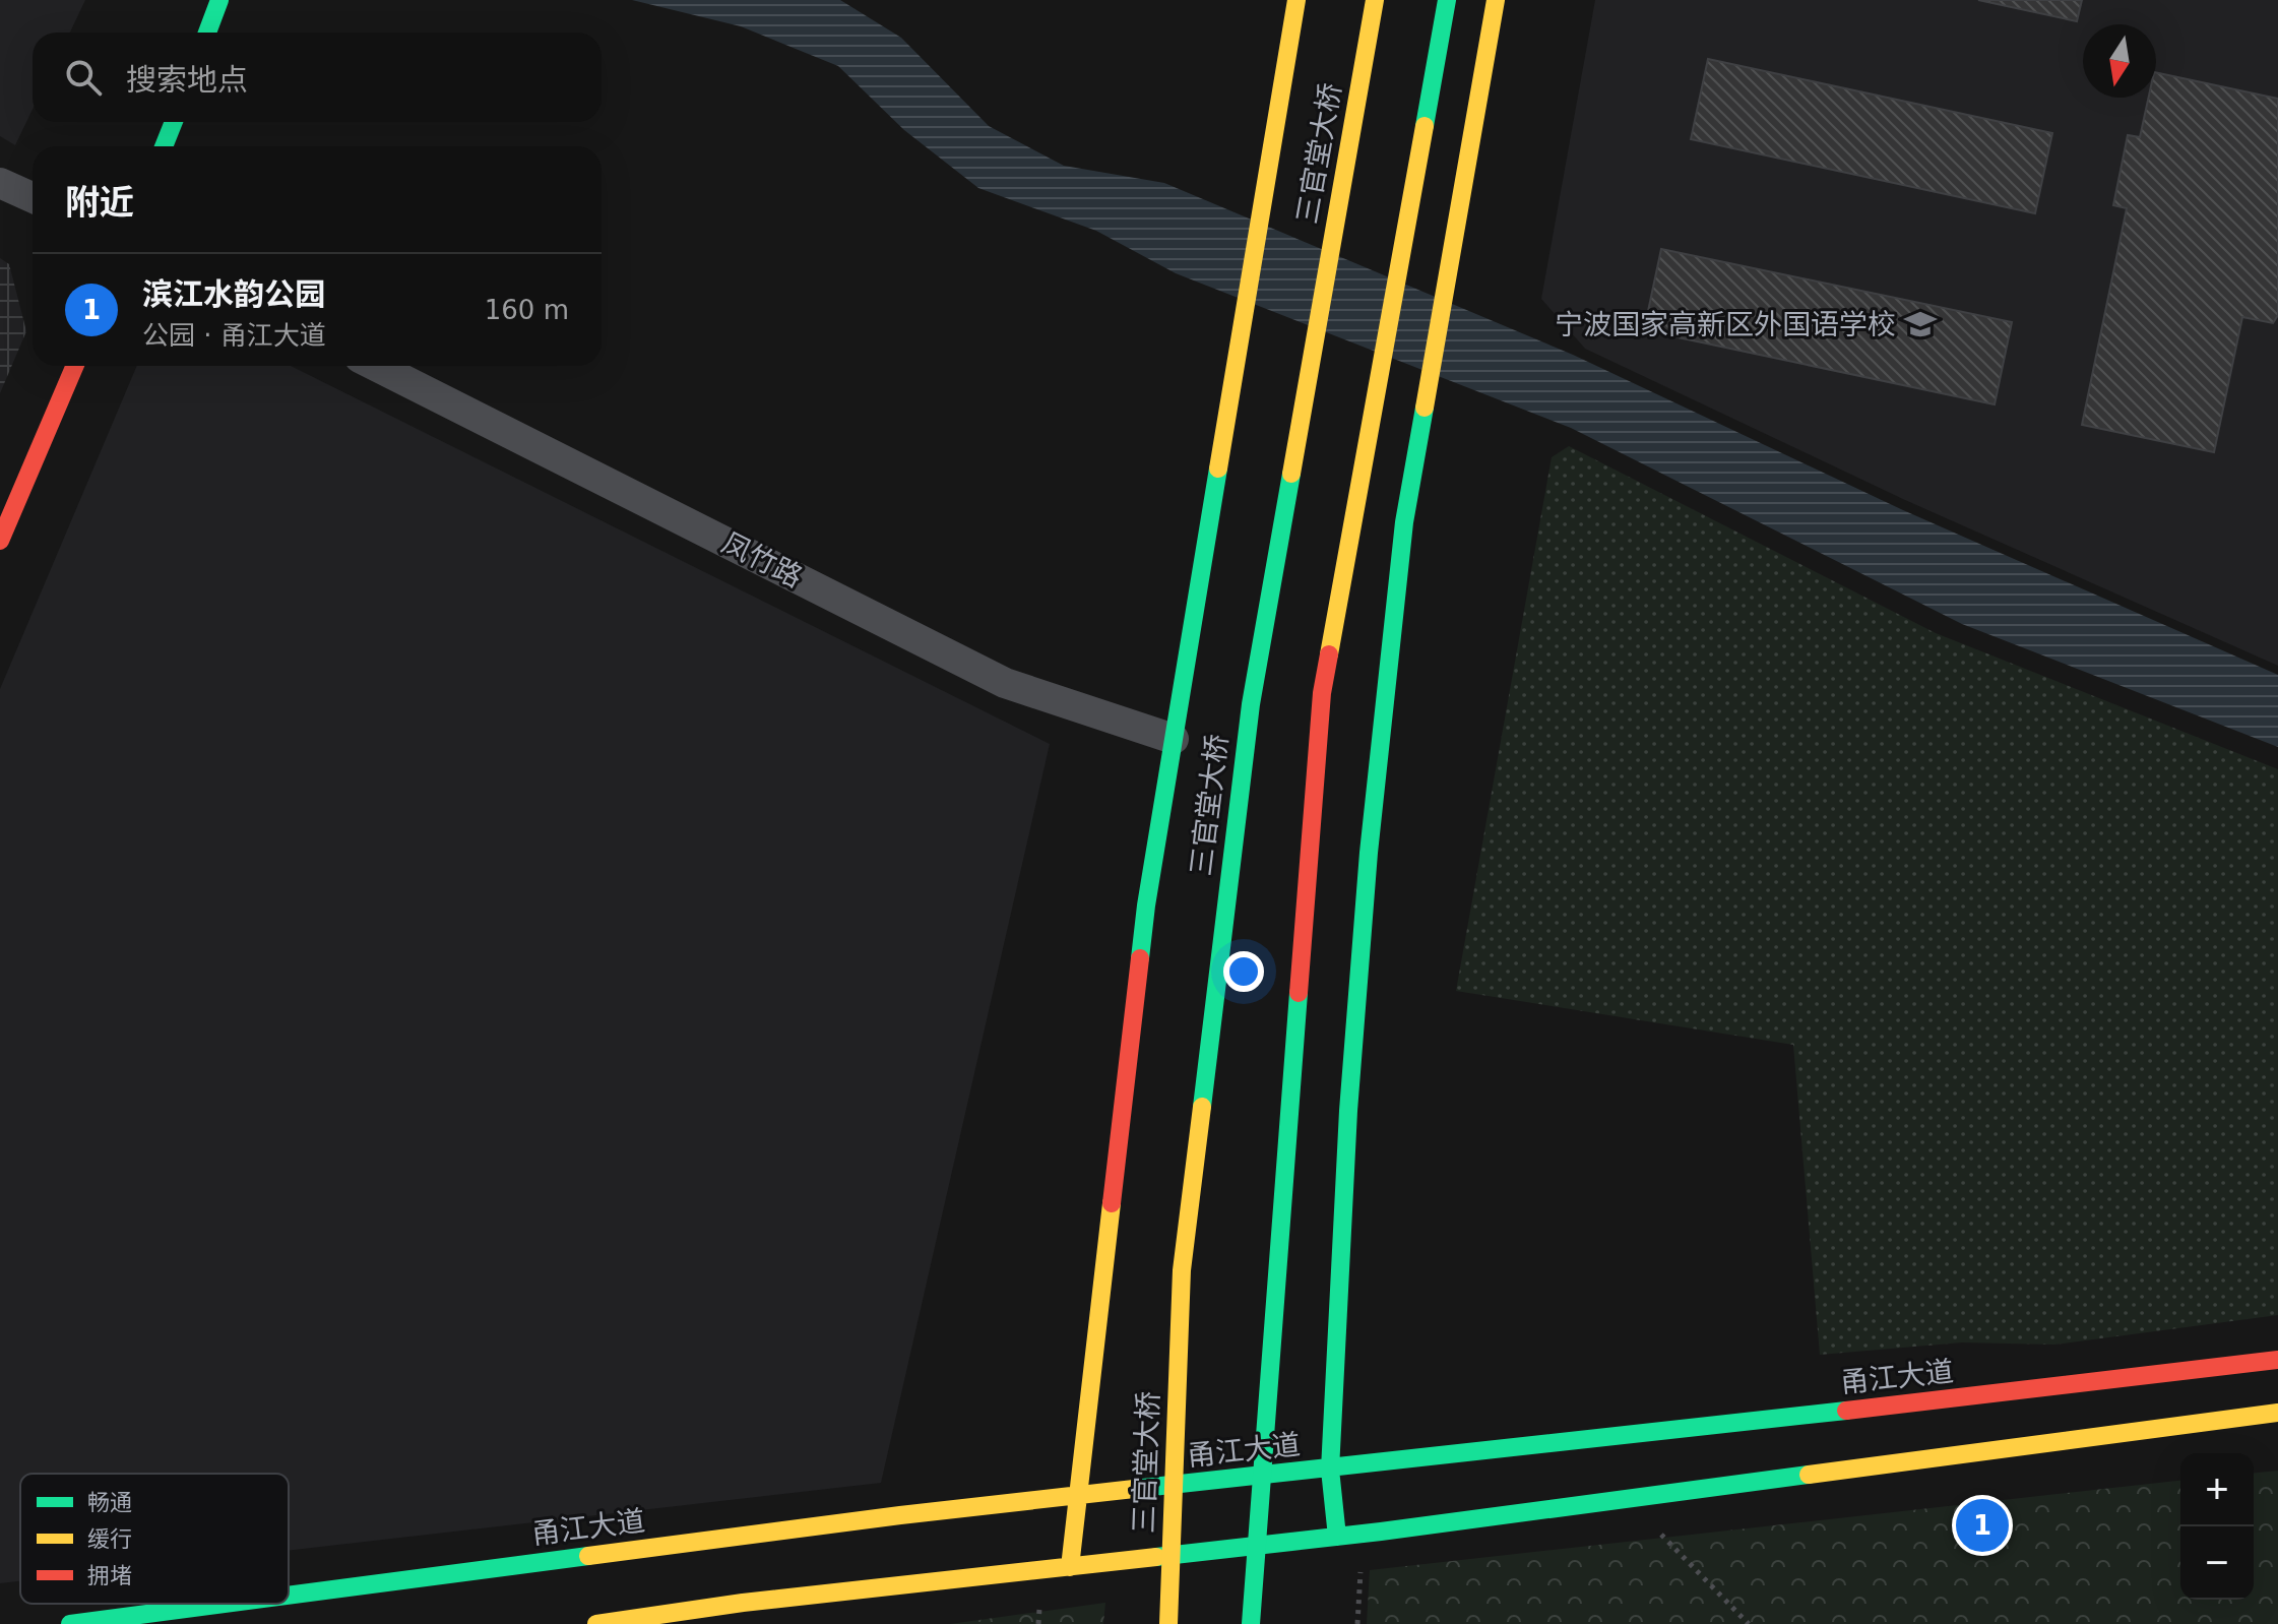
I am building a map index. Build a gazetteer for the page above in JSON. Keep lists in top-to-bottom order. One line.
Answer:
{"streets":{"main road":["三官堂大桥","甬江大道"],"street":["凤竹路"]},"places":{"school or university":["宁波国家高新区外国语学校"]},"legend":["畅通","缓行","拥堵"],"north":"bottom","page":{"search":"搜索地点","heading":"附近","list":[{"mark":"1","name":"滨江水韵公园","note":"公园 · 甬江大道","value":"160 m"}],"map_buttons":["+","−"],"pins":"1"}}
